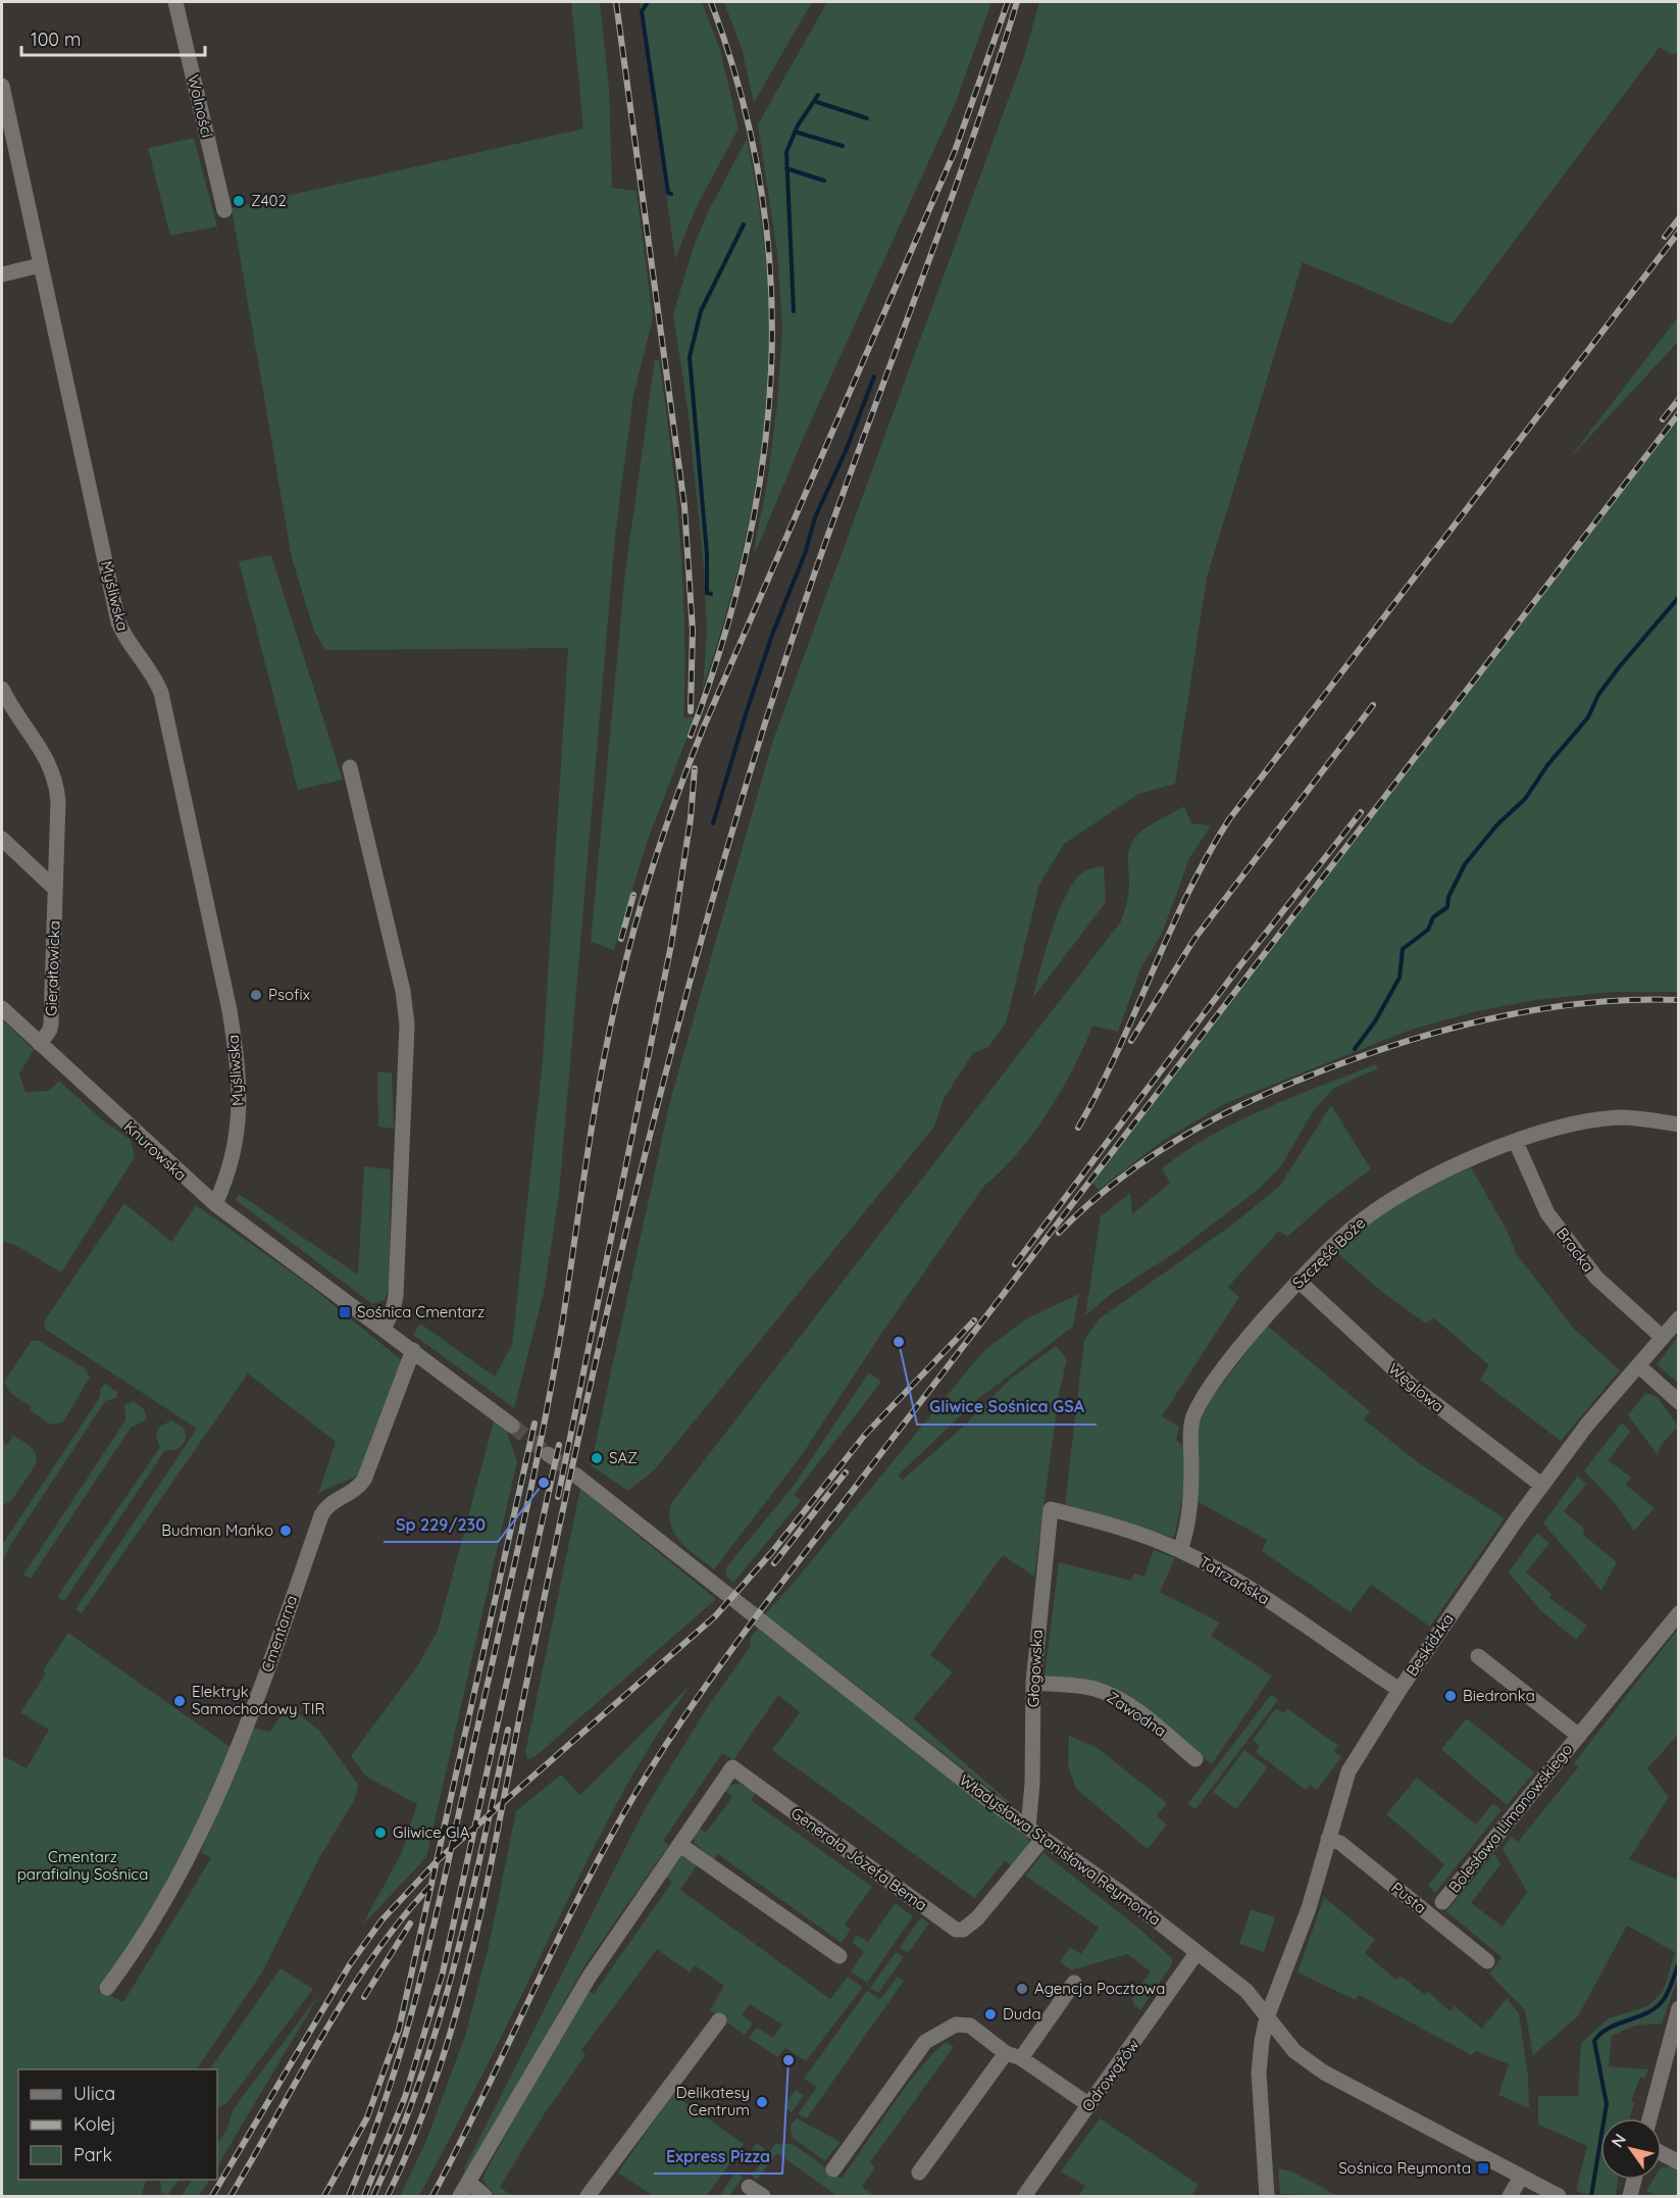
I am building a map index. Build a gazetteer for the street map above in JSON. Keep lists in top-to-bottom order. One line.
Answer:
{"streets":{"street":["Wolności","Myśliwska","Gierałtowicka","Knurowska","Bracka","Szczęść Boże","Węglowa","Tatrzańska","Cmentarna","Beskidzka","Głogowska","Zawodna","Bolesława Limanowskiego","Władysława Stanisława Reymonta","Generała Józefa Bema","Pusta","Odrowążów"]},"crossings":[["Myśliwska","Knurowska"],["Gierałtowicka","Knurowska"],["Bracka","Szczęść Boże"],["Bracka","Beskidzka"],["Szczęść Boże","Węglowa"],["Szczęść Boże","Tatrzańska"],["Węglowa","Beskidzka"],["Tatrzańska","Beskidzka"],["Tatrzańska","Głogowska"],["Beskidzka","Władysława Stanisława Reymonta"],["Beskidzka","Pusta"],["Głogowska","Zawodna"],["Głogowska","Władysława Stanisława Reymonta"],["Władysława Stanisława Reymonta","Generała Józefa Bema"],["Władysława Stanisława Reymonta","Odrowążów"]],"parks":["Cmentarz parafialny Sośnica"],"places":{"other":["Z402","Psofix","Gliwice Sośnica GSA","SAZ","Sp 229/230","Budman Mańko","Biedronka","Elektryk Samochodowy TIR","Gliwice GlA","Agencja Pocztowa","Duda","Express Pizza","Delikatesy Centrum"],"transit":["Sośnica Cmentarz","Sośnica Reymonta"]},"legend":["Ulica","Kolej","Park"],"scale_bar":"100 m","north":"top left"}
